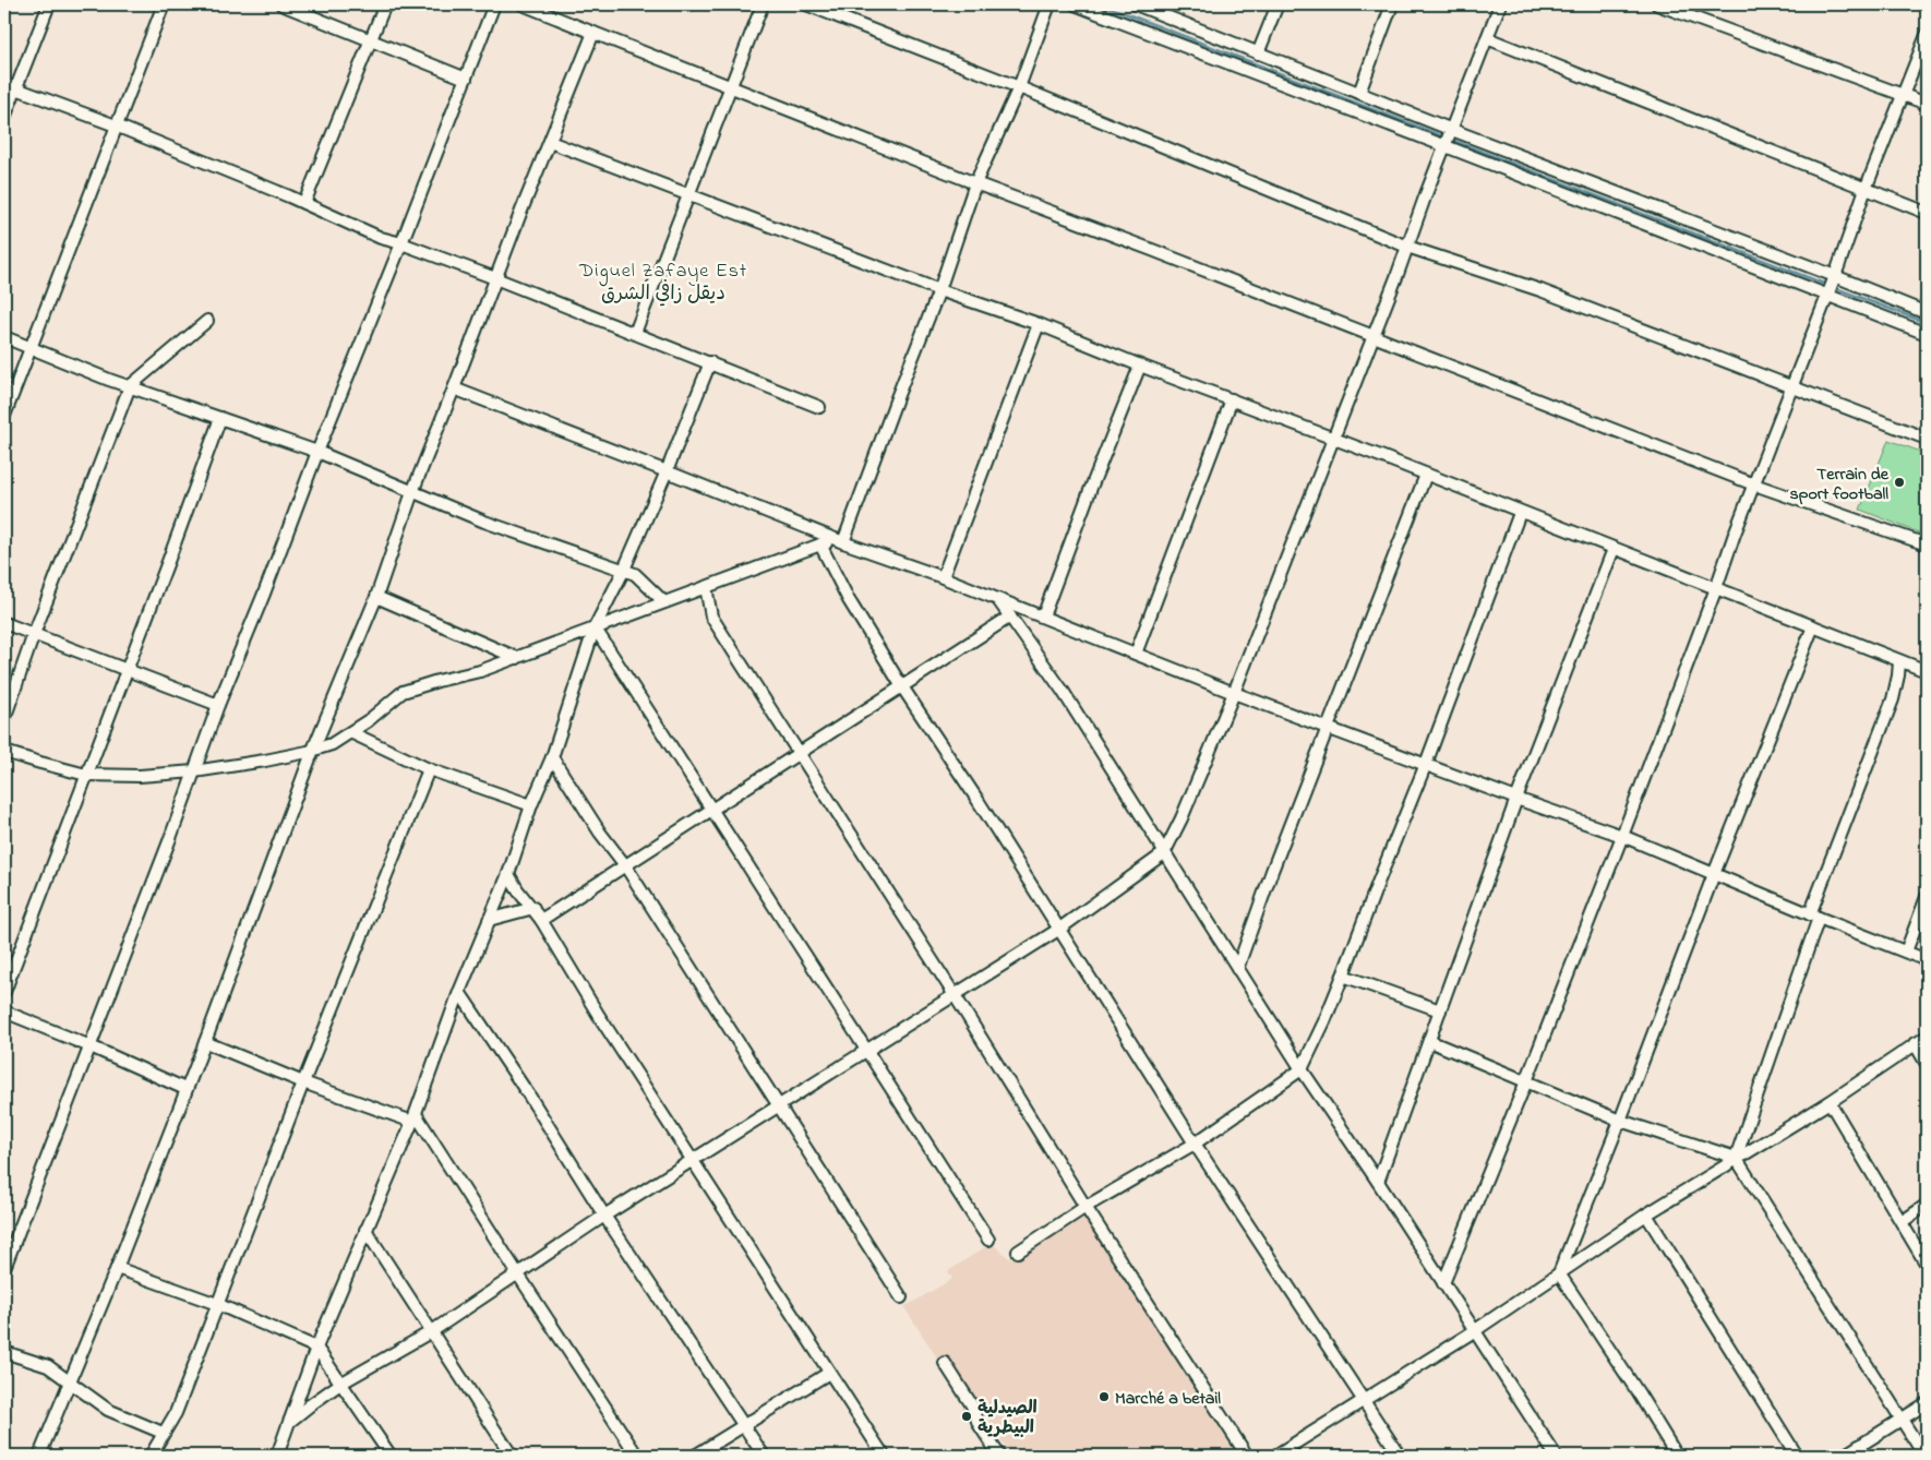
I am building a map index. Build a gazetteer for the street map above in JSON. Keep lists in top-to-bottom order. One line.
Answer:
{"districts":["Diguel Zafaye Est ديقل زافي الشرق"],"places":["Terrain de sport football","Marché a betail","الصيدلية البيطرية"]}
